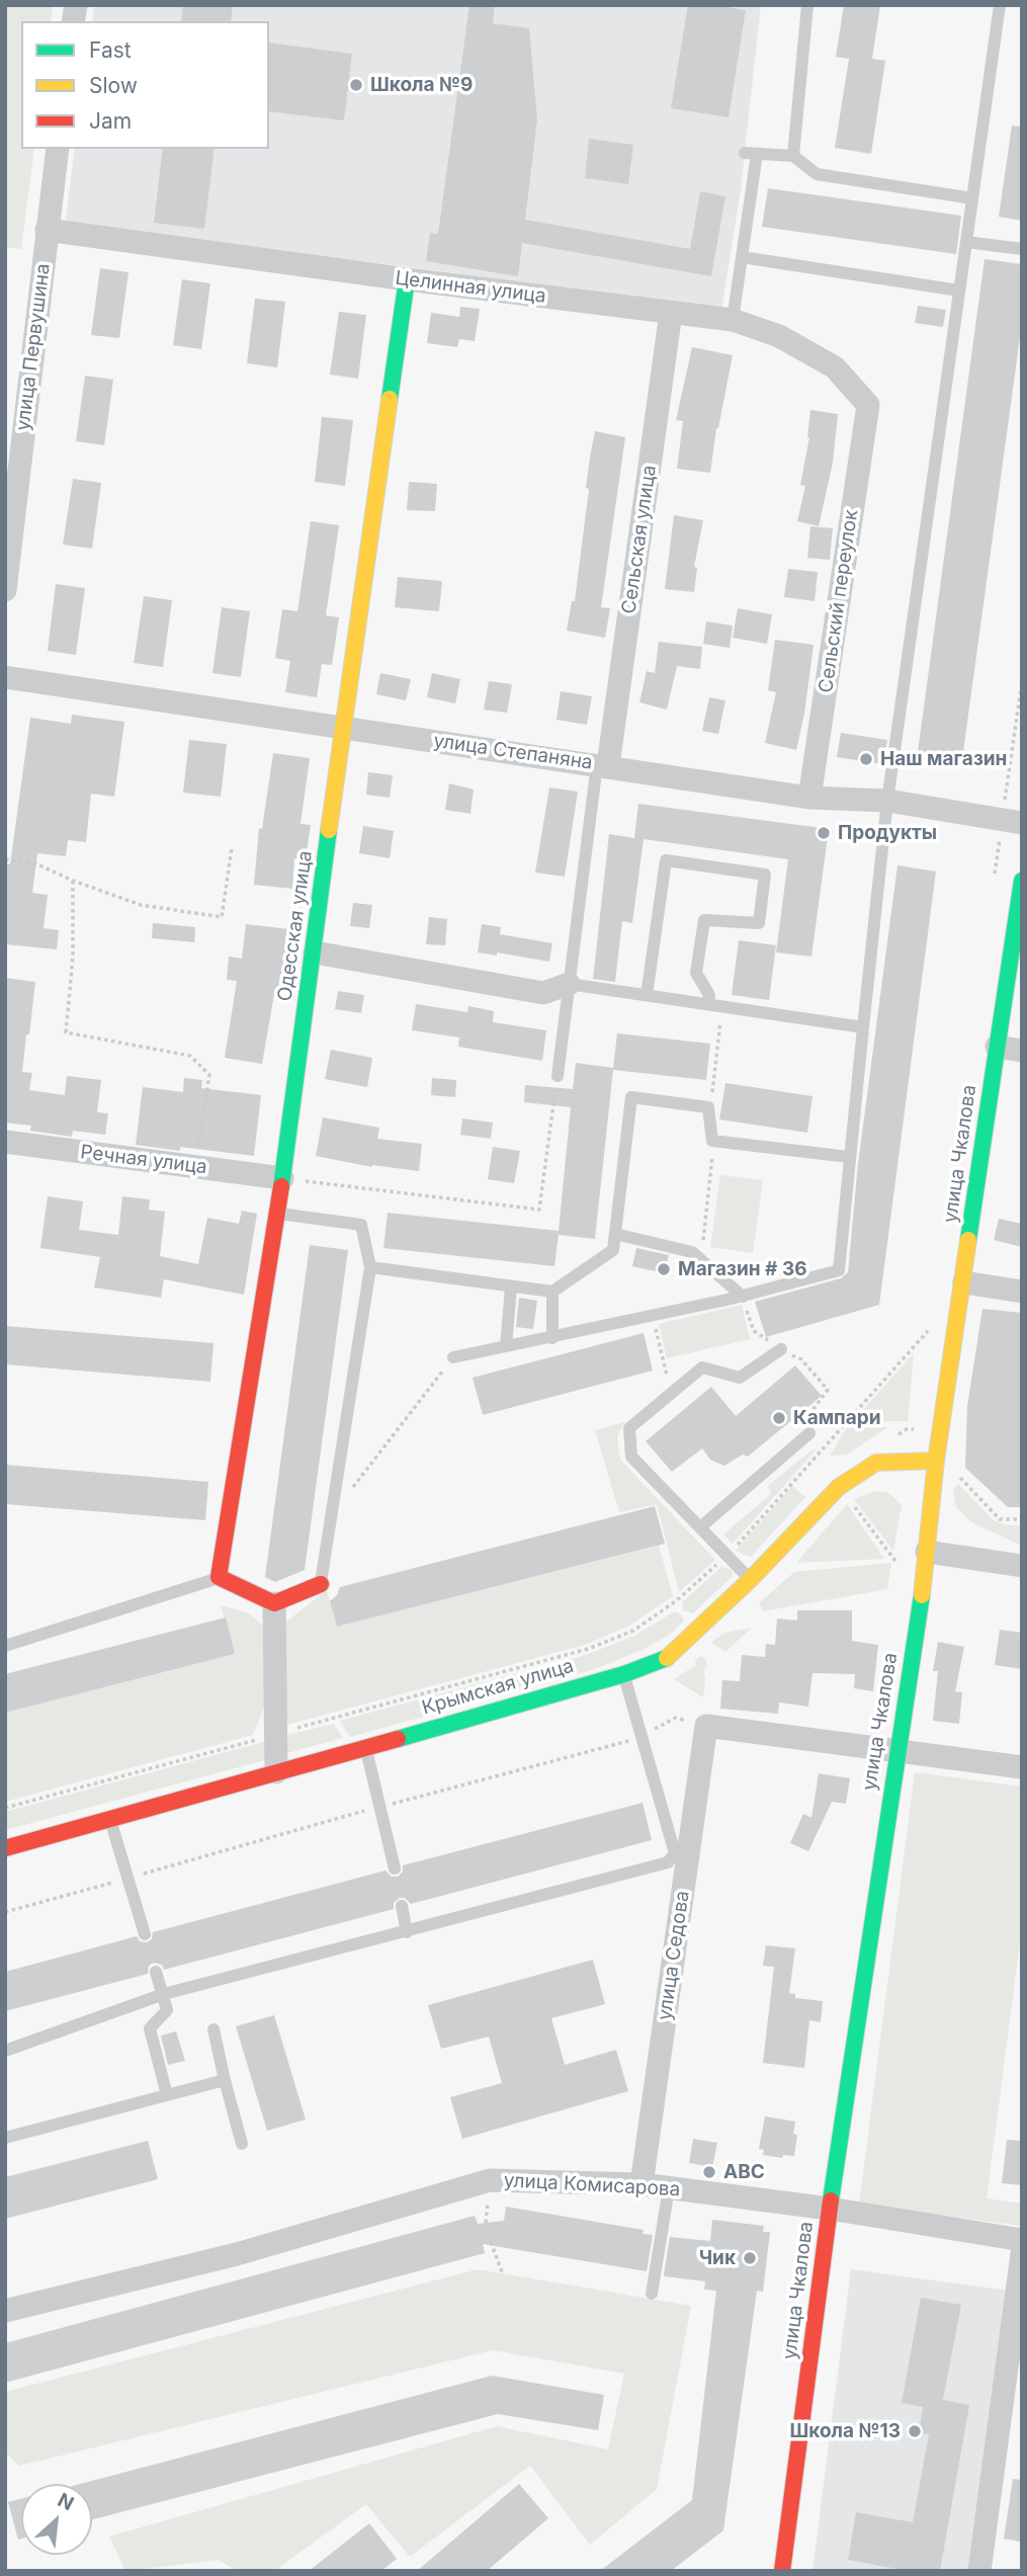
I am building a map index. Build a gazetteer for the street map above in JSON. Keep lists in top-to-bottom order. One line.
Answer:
{"streets":{"main road":["Одесская улица","улица Чкалова","Крымская улица"],"street":["Целинная улица","улица Первушина","Сельская улица","Сельский переулок","улица Степаняна","Речная улица","улица Седова","улица Комисарова"]},"crossings":[["Целинная улица","улица Первушина"],["Целинная улица","Сельская улица"],["Целинная улица","Сельский переулок"],["Целинная улица","Одесская улица"],["Сельская улица","улица Степаняна"],["Сельский переулок","улица Степаняна"],["улица Степаняна","Одесская улица"],["Одесская улица","Речная улица"],["улица Чкалова","Крымская улица"],["улица Чкалова","улица Комисарова"],["улица Седова","улица Комисарова"]],"places":["Школа №9","Наш магазин","Продукты","Магазин # 36","Кампари","ABC","Чик","Школа №13"],"legend":["Fast","Slow","Jam"],"north":"top right"}
